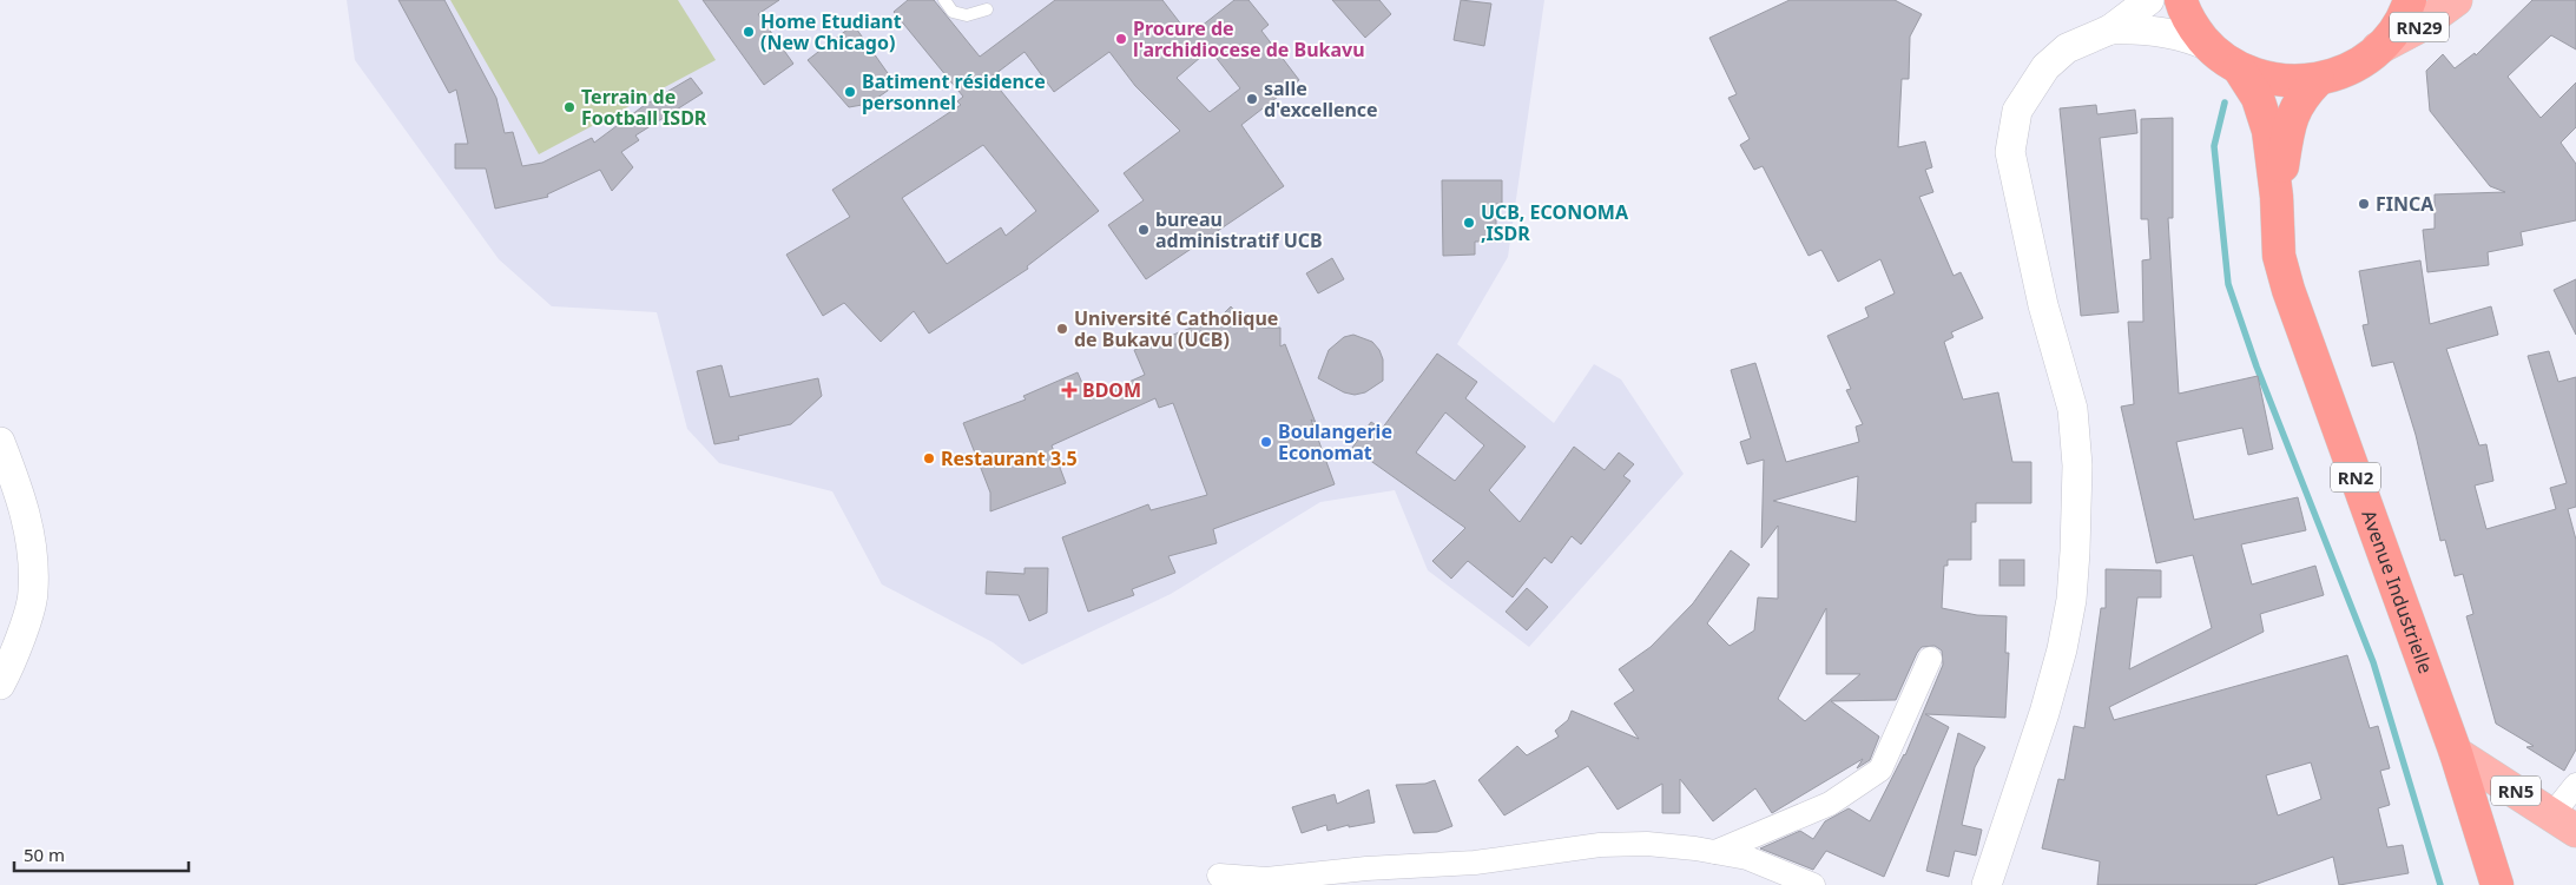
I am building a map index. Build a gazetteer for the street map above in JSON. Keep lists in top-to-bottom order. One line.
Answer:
{"streets":{"highway":["RN2","Avenue Industrielle"],"main road":["RN29","RN5"]},"crossings":[["Avenue Industrielle","RN5"]],"places":{"other":["Home Etudiant (New Chicago)","Procure de l'archidiocese de Bukavu","Batiment résidence personnel","salle d'excellence","Terrain de Football ISDR","FINCA","UCB, ECONOMA ,ISDR","bureau administratif UCB","Université Catholique de Bukavu (UCB)","Boulangerie Economat","Restaurant 3.5"],"health":["BDOM"]},"scale_bar":"50 m"}
